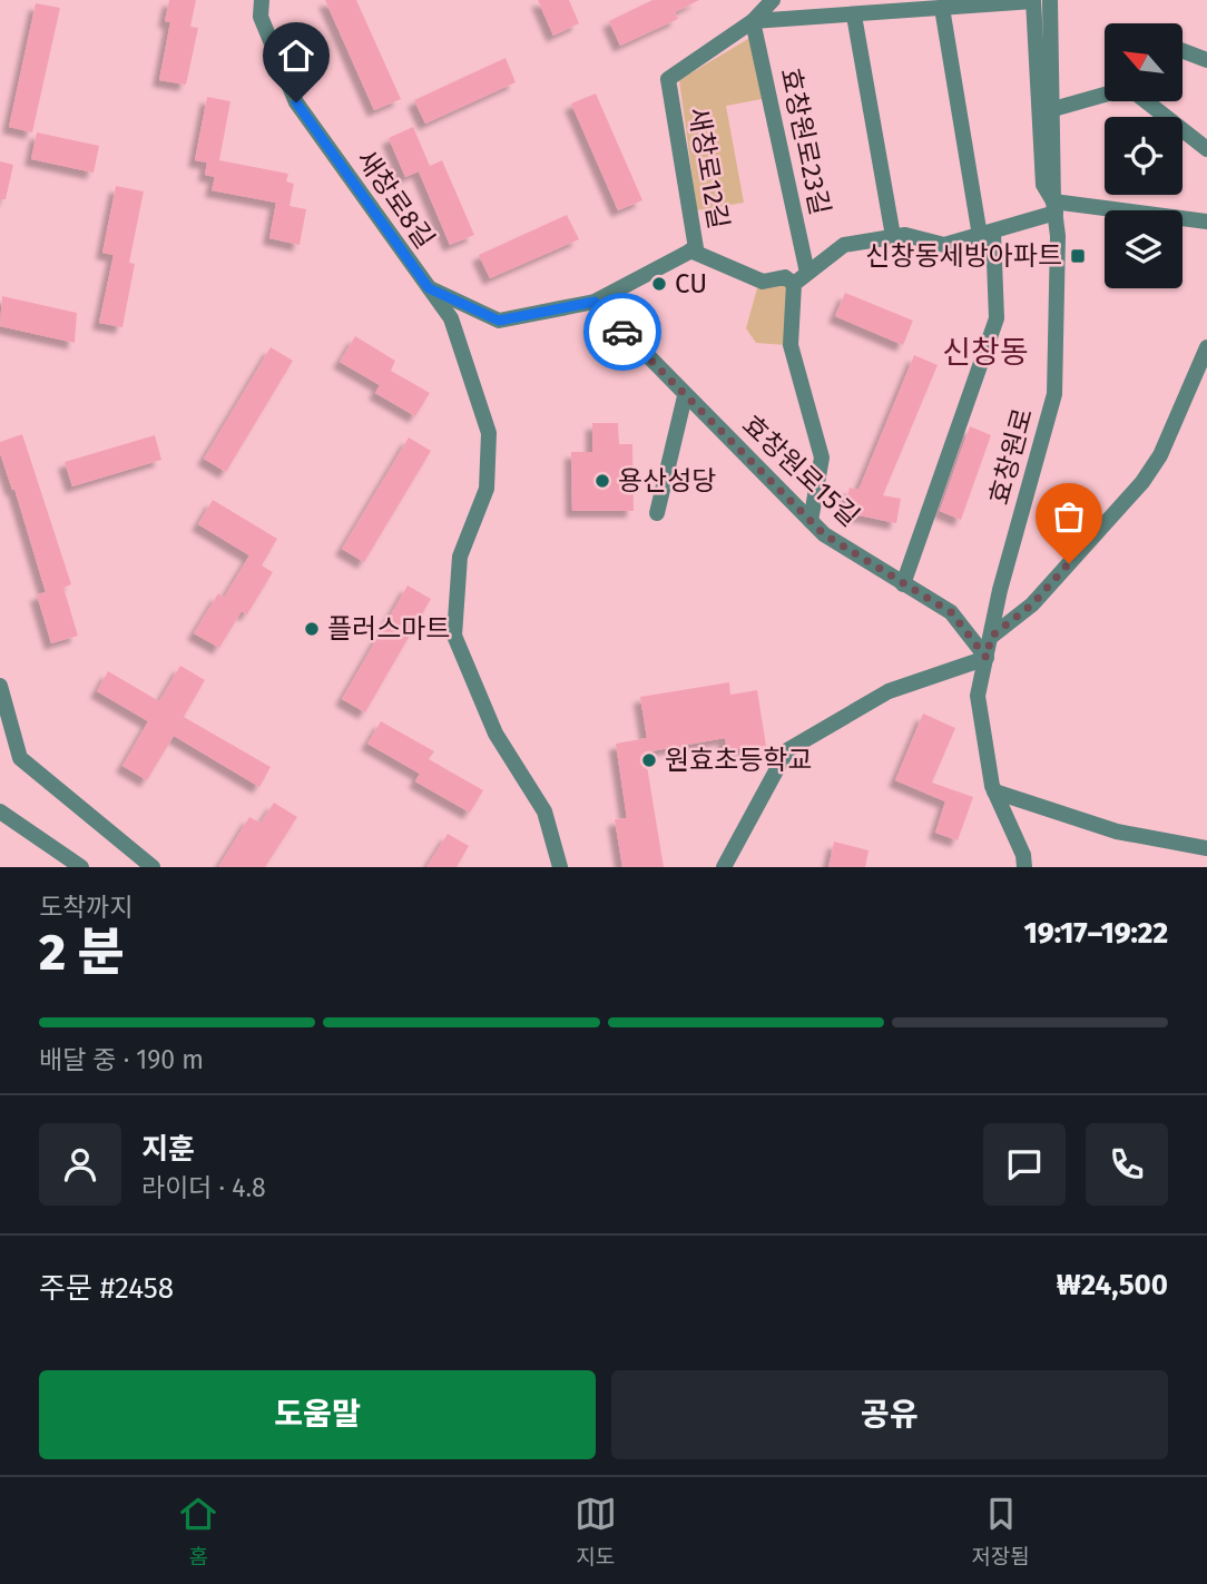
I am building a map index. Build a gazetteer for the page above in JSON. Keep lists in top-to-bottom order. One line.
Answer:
{"streets":{"street":["효창원로23길","새창로12길","새창로8길","효창원로","효창원로15길"]},"crossings":[["효창원로23길","새창로12길"],["효창원로23길","효창원로"],["새창로12길","새창로8길"],["새창로12길","효창원로15길"],["효창원로","효창원로15길"]],"districts":["신창동"],"places":{"transit":["신창동세방아파트"],"other":["CU","용산성당","플러스마트","원효초등학교"]},"north":"top left","page":{"heading":["2 분","도착까지","19:17–19:22"],"panel":["지훈","라이더 · 4.8","주문 #2458","₩24,500"],"bar":"배달 중 · 190 m","buttons":["도움말","공유"],"tabs":["홈","지도","저장됨"]}}
